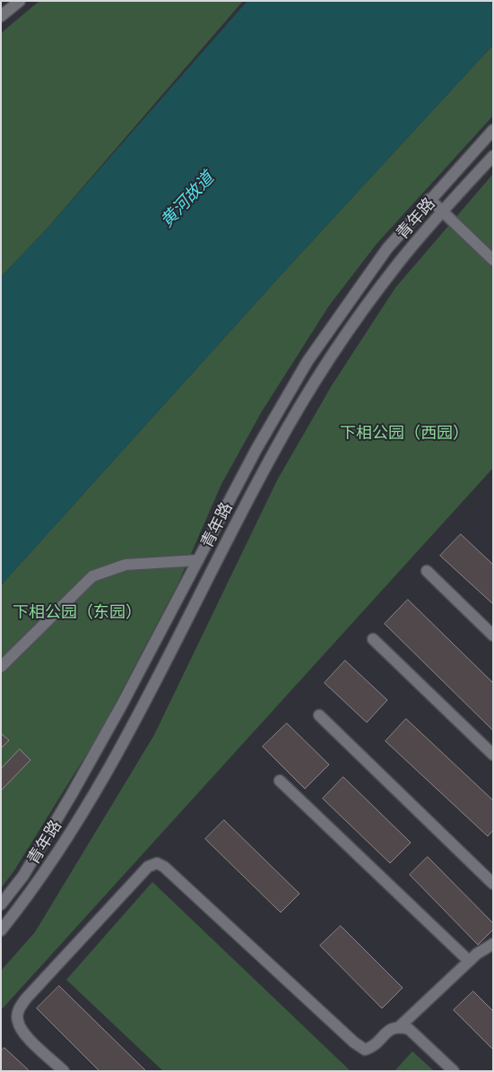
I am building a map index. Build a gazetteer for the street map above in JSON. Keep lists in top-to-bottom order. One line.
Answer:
{"streets":{"street":["青年路"]},"water":["黄河故道"],"parks":["下相公园（西园）","下相公园（东园）"]}
